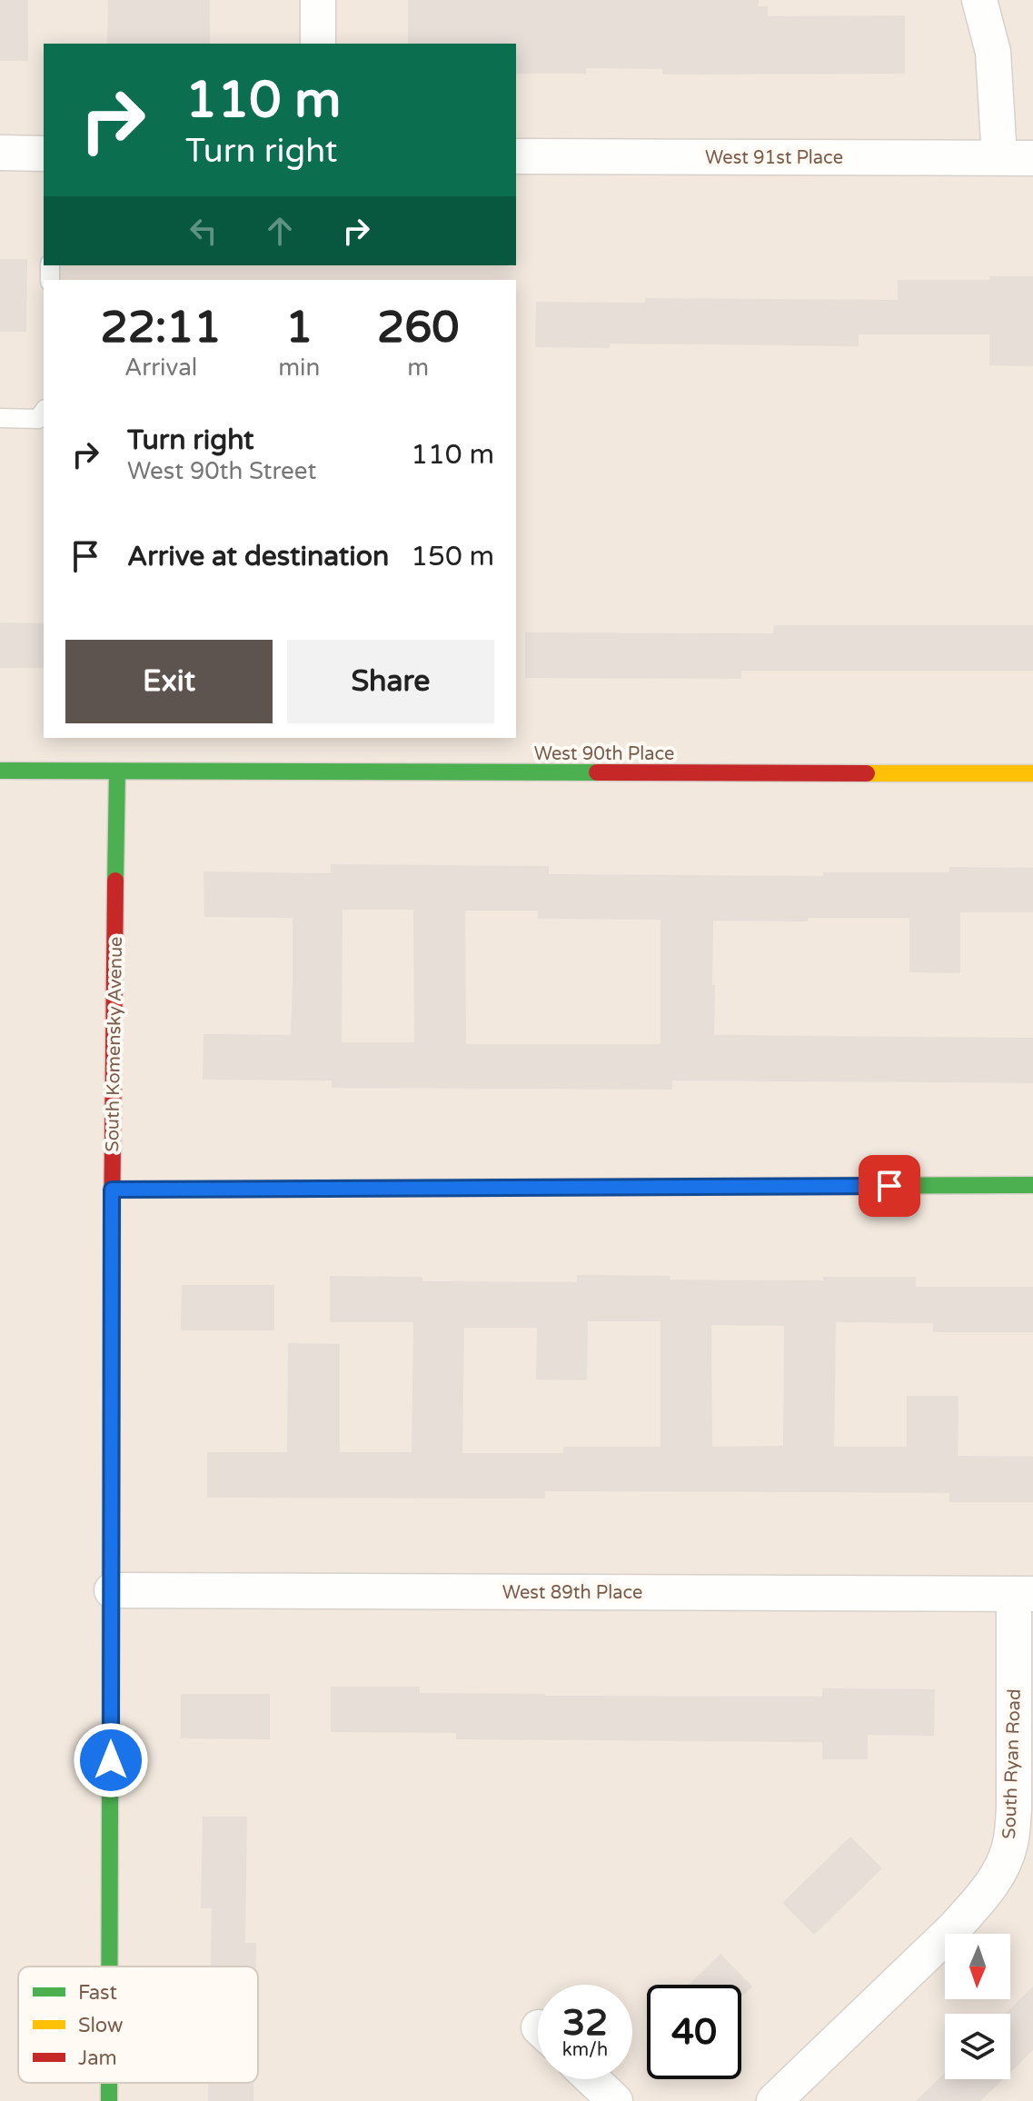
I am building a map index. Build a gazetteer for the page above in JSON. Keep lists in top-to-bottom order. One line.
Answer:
{"streets":{"street":["West 91st Place","West 90th Place","South Komensky Avenue","West 89th Place","South Ryan Road"]},"crossings":[["West 90th Place","South Komensky Avenue"],["South Komensky Avenue","West 89th Place"],["West 89th Place","South Ryan Road"]],"legend":["Fast","Slow","Jam"],"north":"bottom","page":{"turn":["110 m","Turn right"],"eta":["22:11","Arrival","1","min","260","m"],"list":[{"name":"Turn right","note":"West 90th Street","value":"110 m"},{"name":"Arrive at destination","value":"150 m"}],"buttons":["Exit","Share"],"speed":"32 km/h","limit":"40"}}
